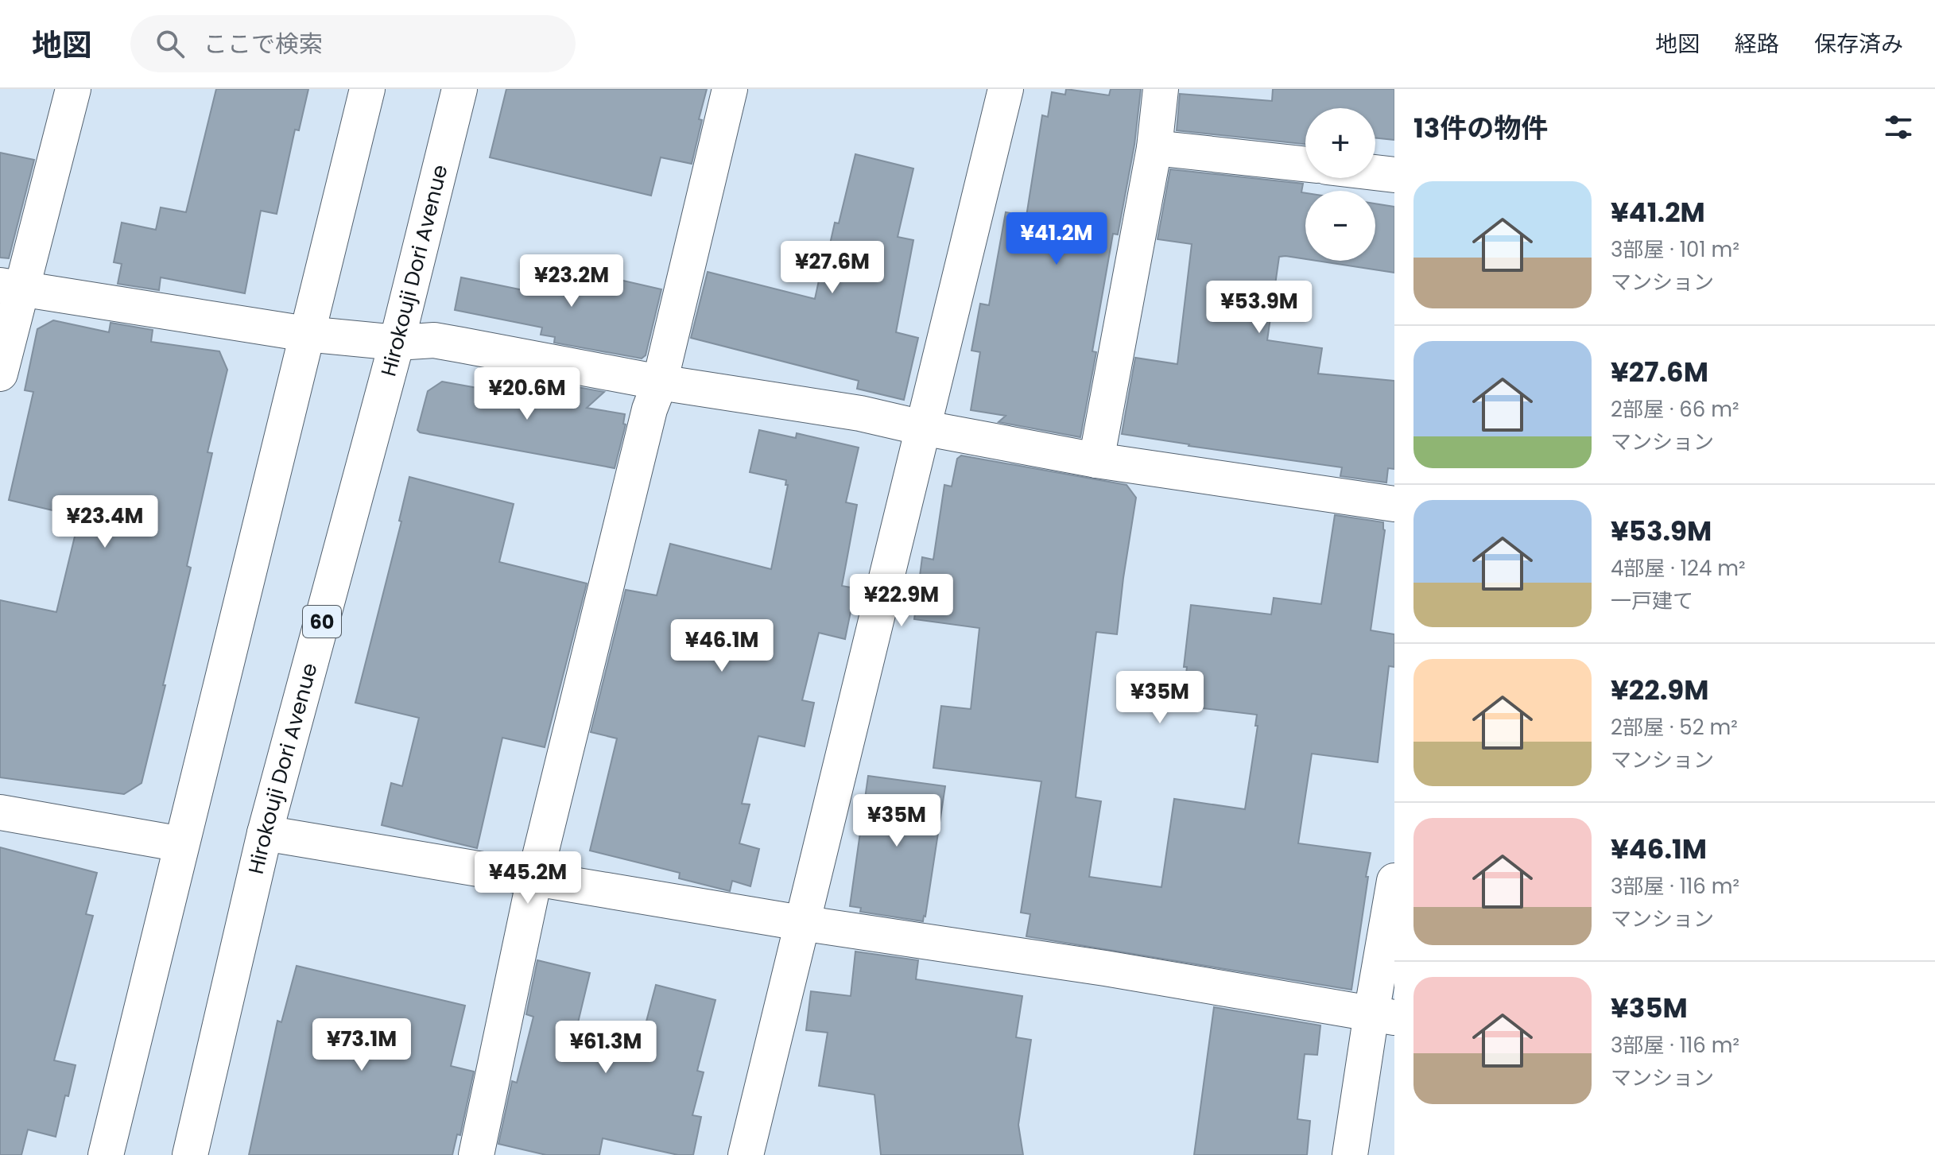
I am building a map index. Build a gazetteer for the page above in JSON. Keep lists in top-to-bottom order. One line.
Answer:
{"streets":{"street":["Hirokouji Dori Avenue","60"]},"page":{"header":"地図","search":"ここで検索","nav":["地図","経路","保存済み"],"heading":"13件の物件","map_buttons":["+","−"],"list":[{"name":"¥41.2M","note":"3部屋 · 101 m² · マンション"},{"name":"¥27.6M","note":"2部屋 · 66 m² · マンション"},{"name":"¥53.9M","note":"4部屋 · 124 m² · 一戸建て"},{"name":"¥22.9M","note":"2部屋 · 52 m² · マンション"},{"name":"¥46.1M","note":"3部屋 · 116 m² · マンション"},{"name":"¥35M","note":"3部屋 · 116 m² · マンション"}],"price":["¥41.2M","¥27.6M","¥23.2M","¥53.9M","¥20.6M","¥23.4M","¥22.9M","¥46.1M","¥35M","¥35M","¥45.2M","¥73.1M","¥61.3M"]}}
